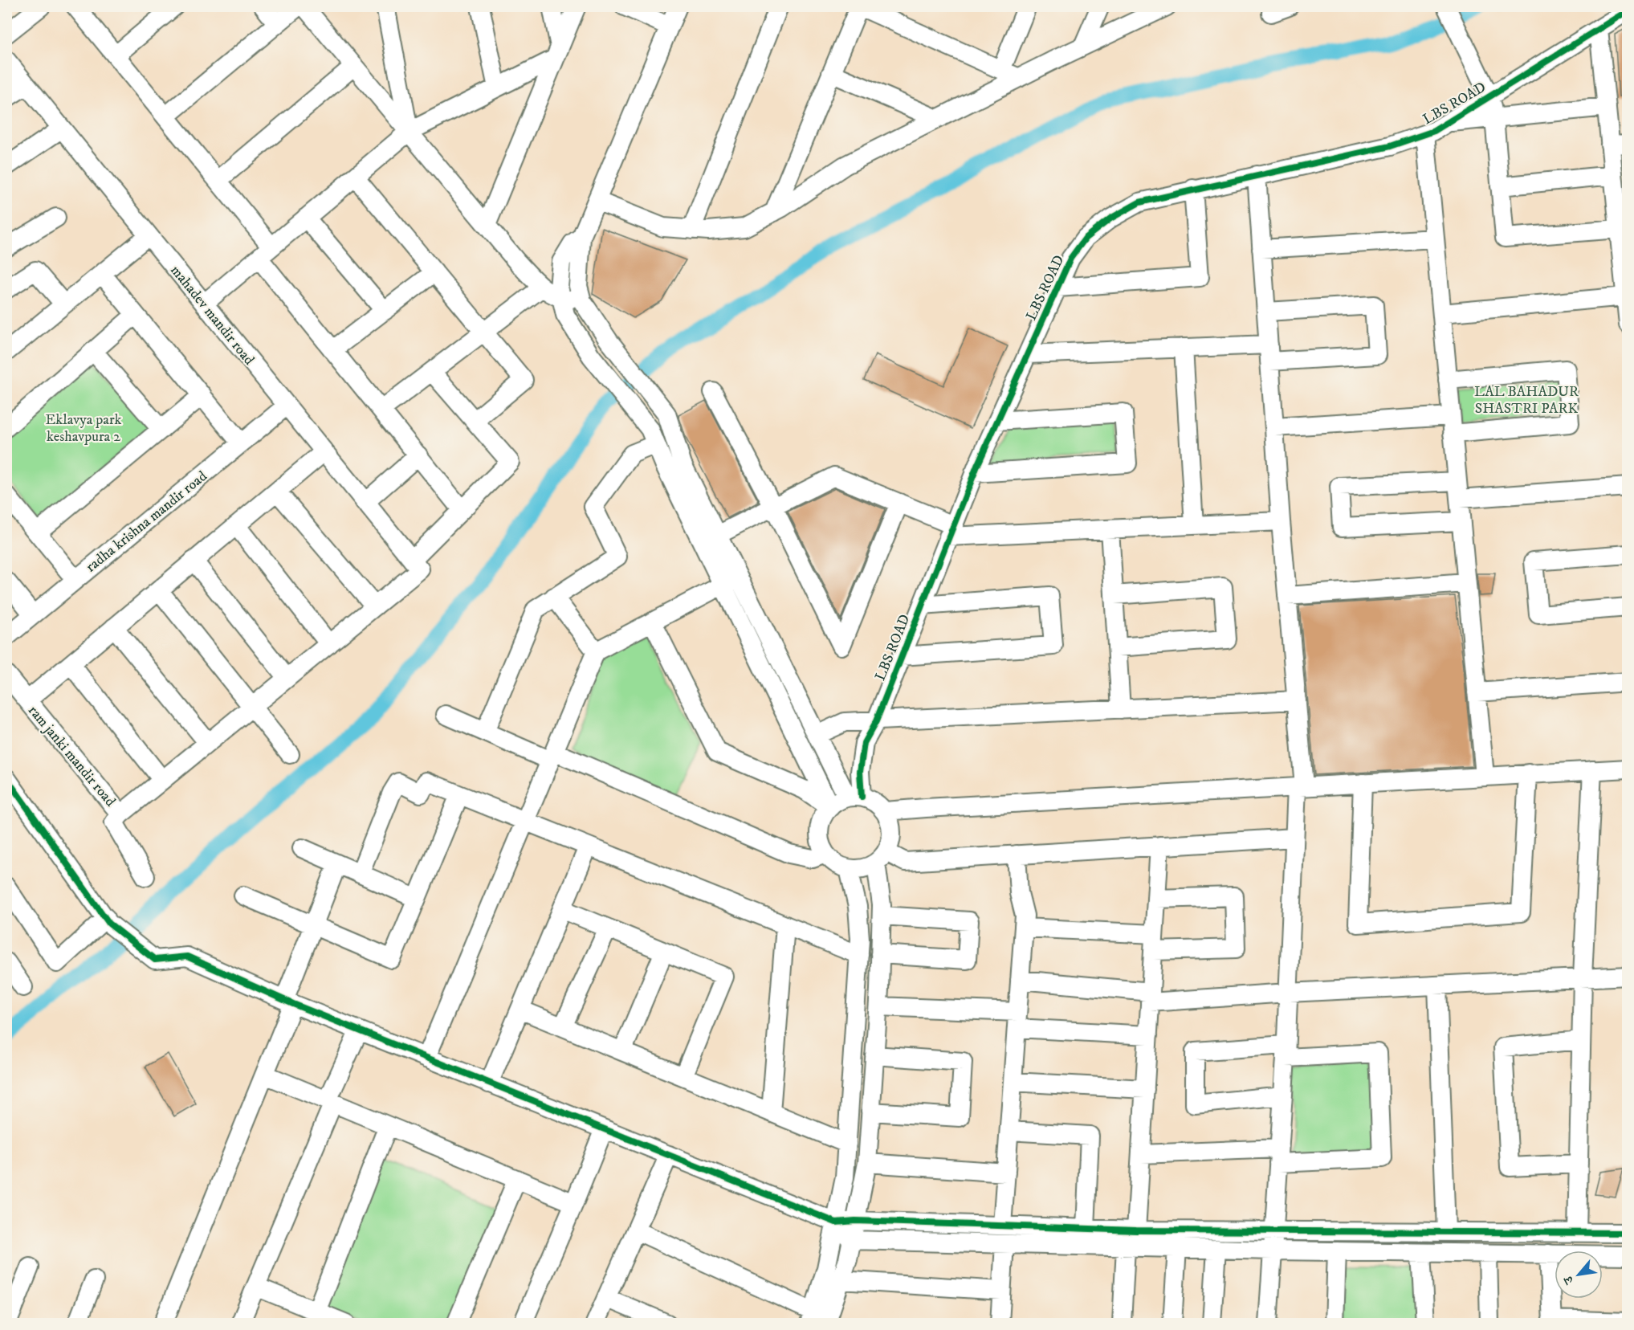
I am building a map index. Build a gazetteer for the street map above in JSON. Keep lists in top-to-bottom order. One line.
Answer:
{"streets":{"street":["LBS ROAD","mahadev mandir road","radha krishna mandir road","ram janki mandir road"]},"crossings":[["mahadev mandir road","radha krishna mandir road"]],"parks":["LAL BAHADUR SHASTRI PARK","Eklavya park keshavpura 2"],"north":"bottom left"}
